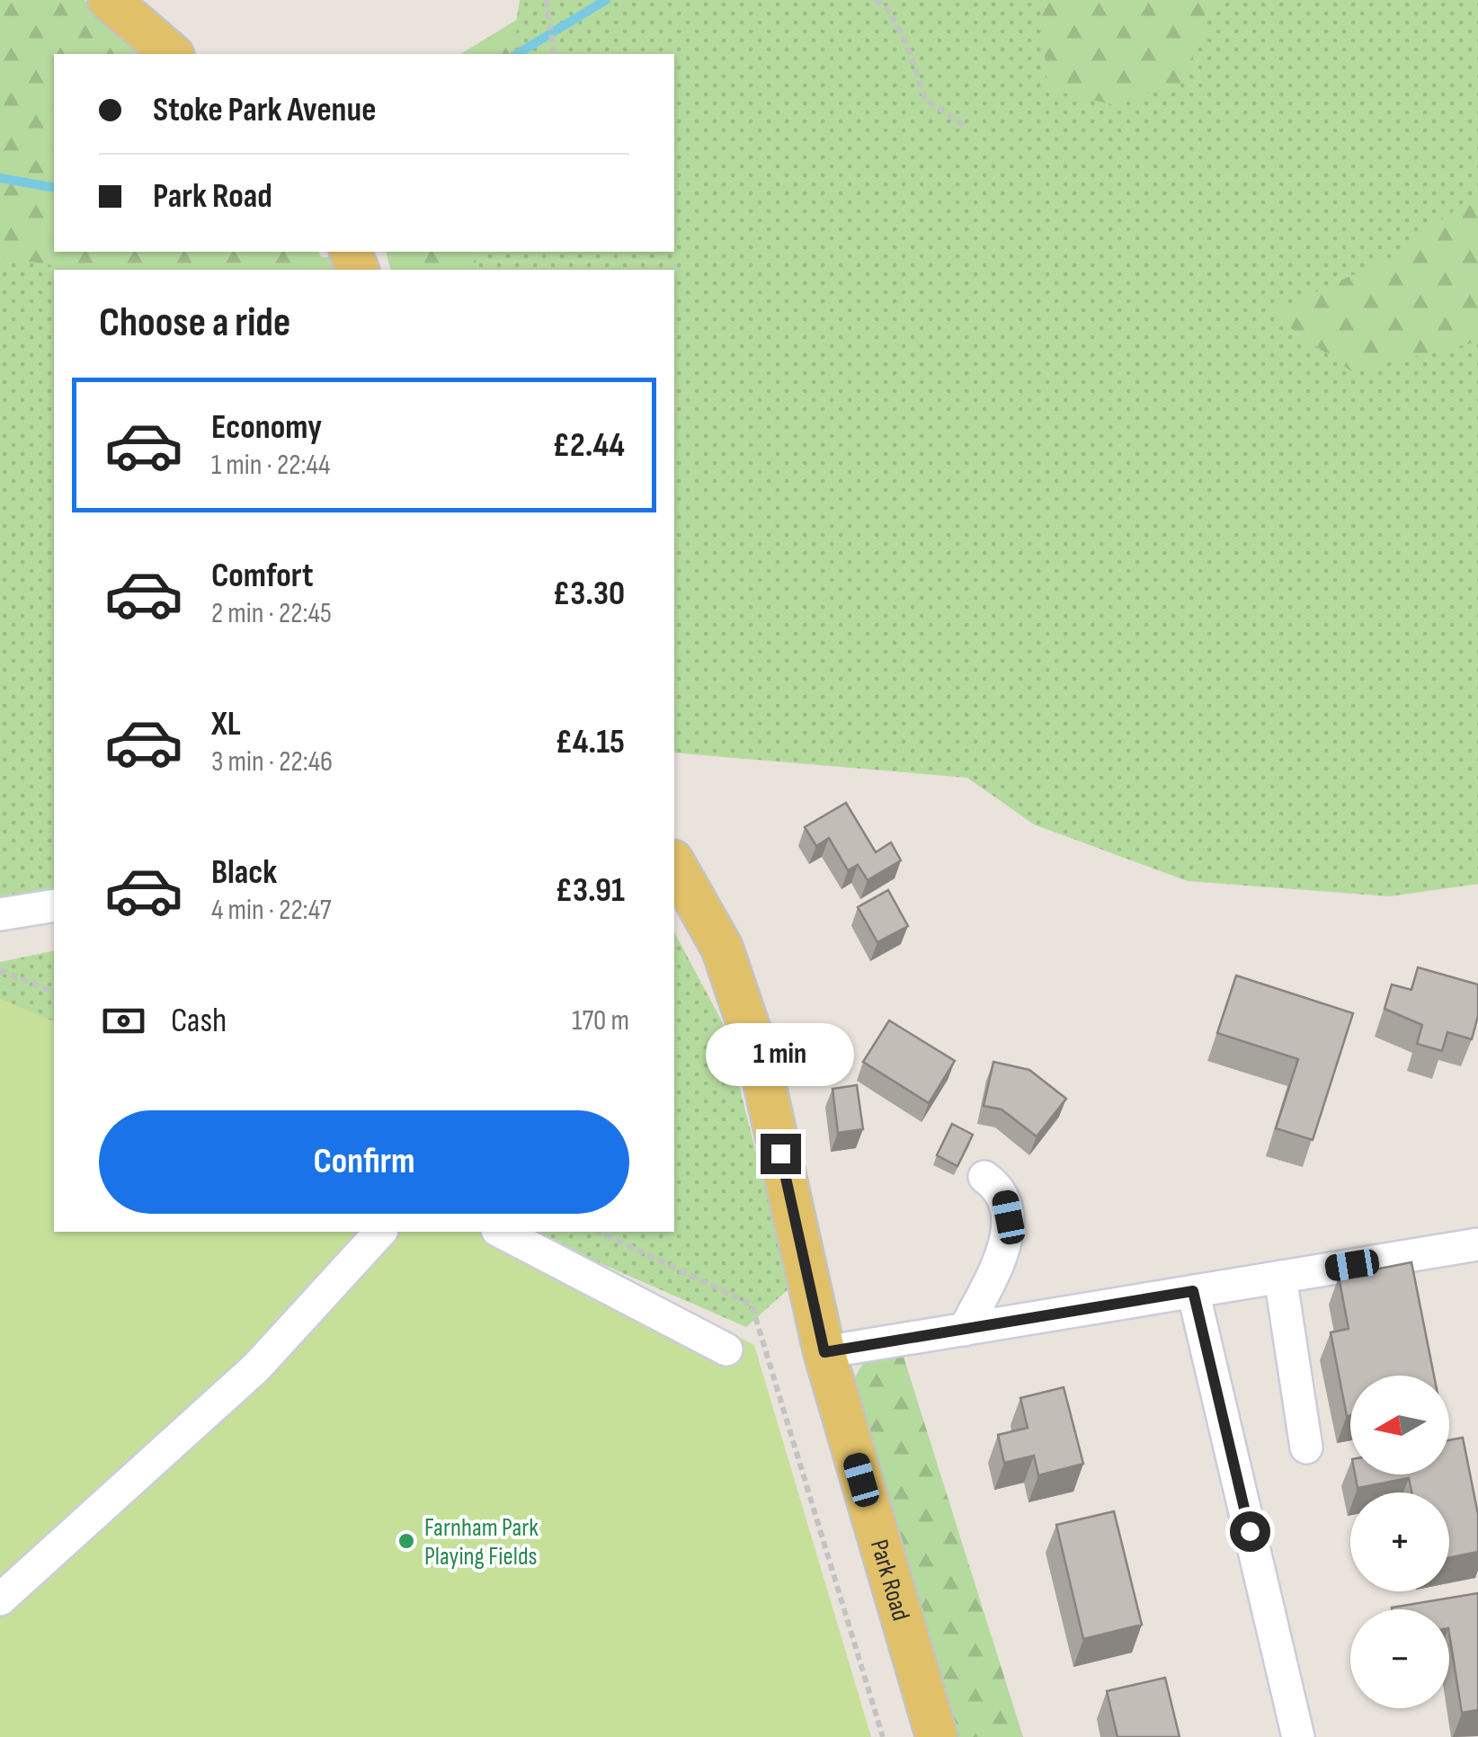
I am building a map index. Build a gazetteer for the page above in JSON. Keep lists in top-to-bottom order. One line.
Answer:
{"streets":{"main road":["Park Road"]},"places":["Farnham Park Playing Fields"],"north":"left","page":{"banner":["Stoke Park Avenue","Park Road"],"heading":"Choose a ride","list":[{"name":"Economy","note":"1 min · 22:44","value":"£2.44"},{"name":"Comfort","note":"2 min · 22:45","value":"£3.30"},{"name":"XL","note":"3 min · 22:46","value":"£4.15"},{"name":"Black","note":"4 min · 22:47","value":"£3.91"}],"pay":["Cash","170 m"],"bubble":"1 min","buttons":"Confirm","map_buttons":["+","−"]}}
